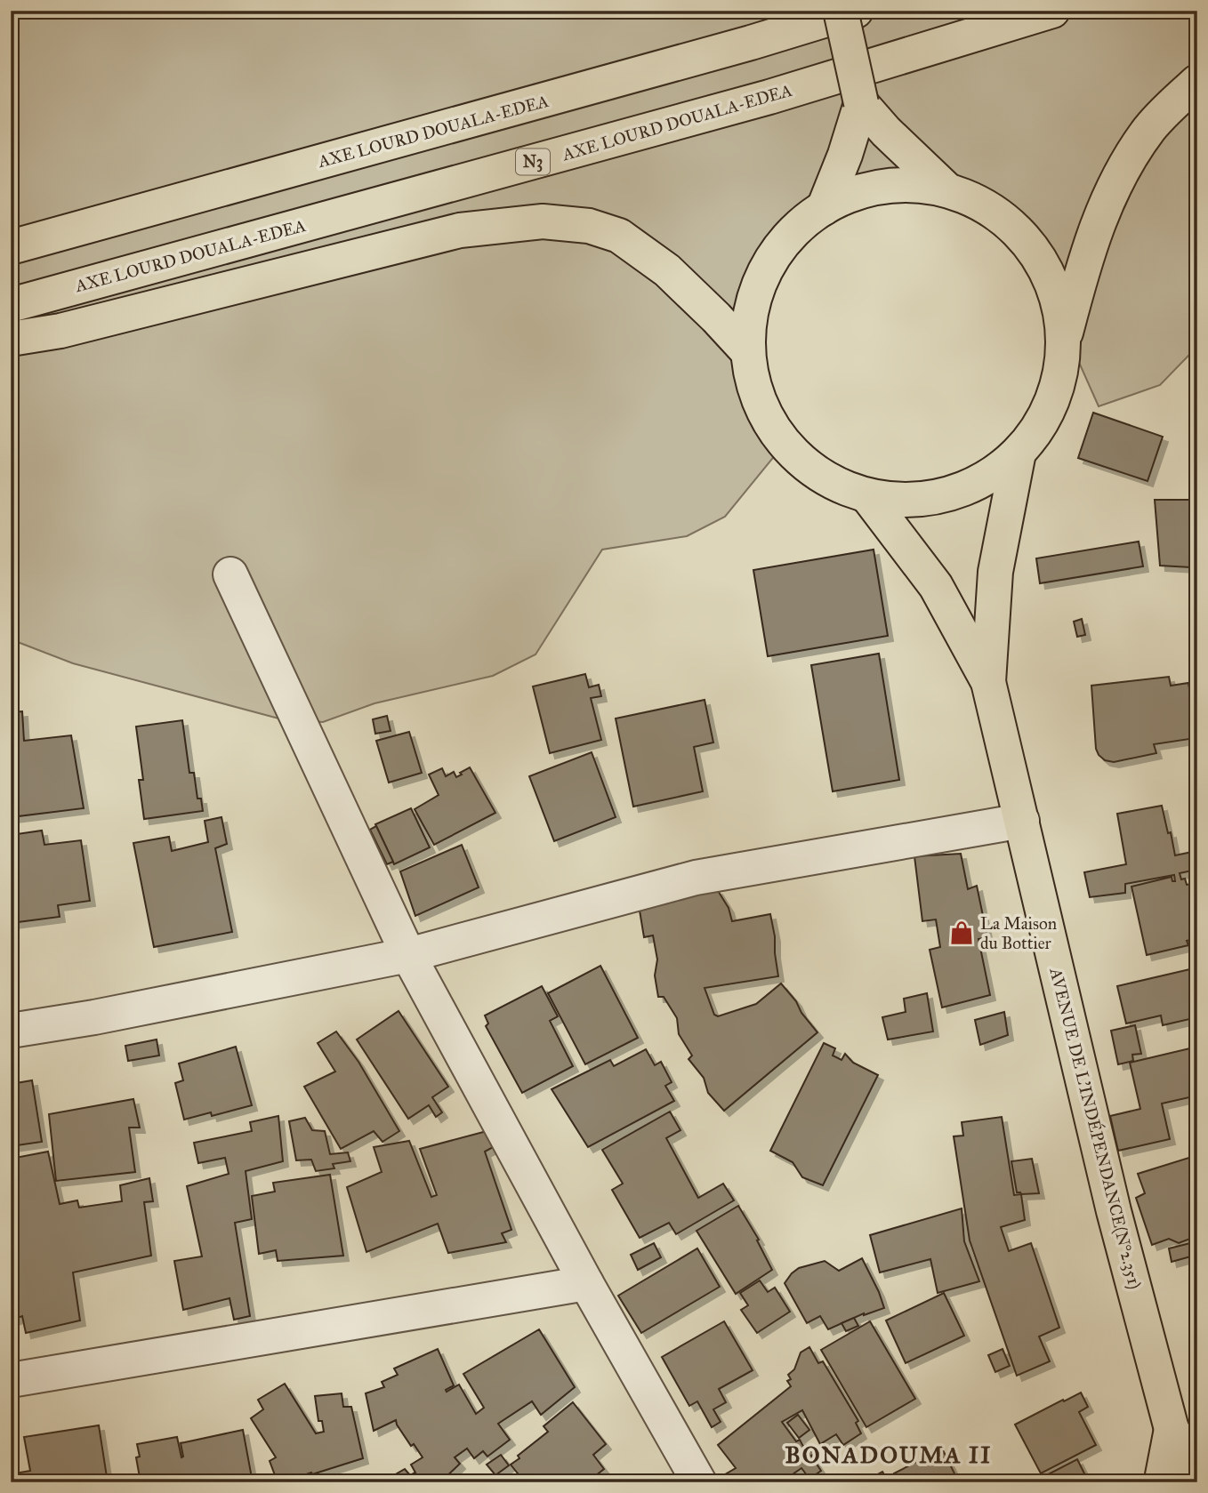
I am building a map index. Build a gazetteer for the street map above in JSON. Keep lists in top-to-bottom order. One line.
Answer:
{"streets":{"main road":["AXE LOURD DOUALA-EDEA","N3","AVENUE DE L'INDÉPENDANCE(N°2.351)"]},"districts":["BONADOUMA II"],"places":{"shop":["La Maison du Bottier"]}}
